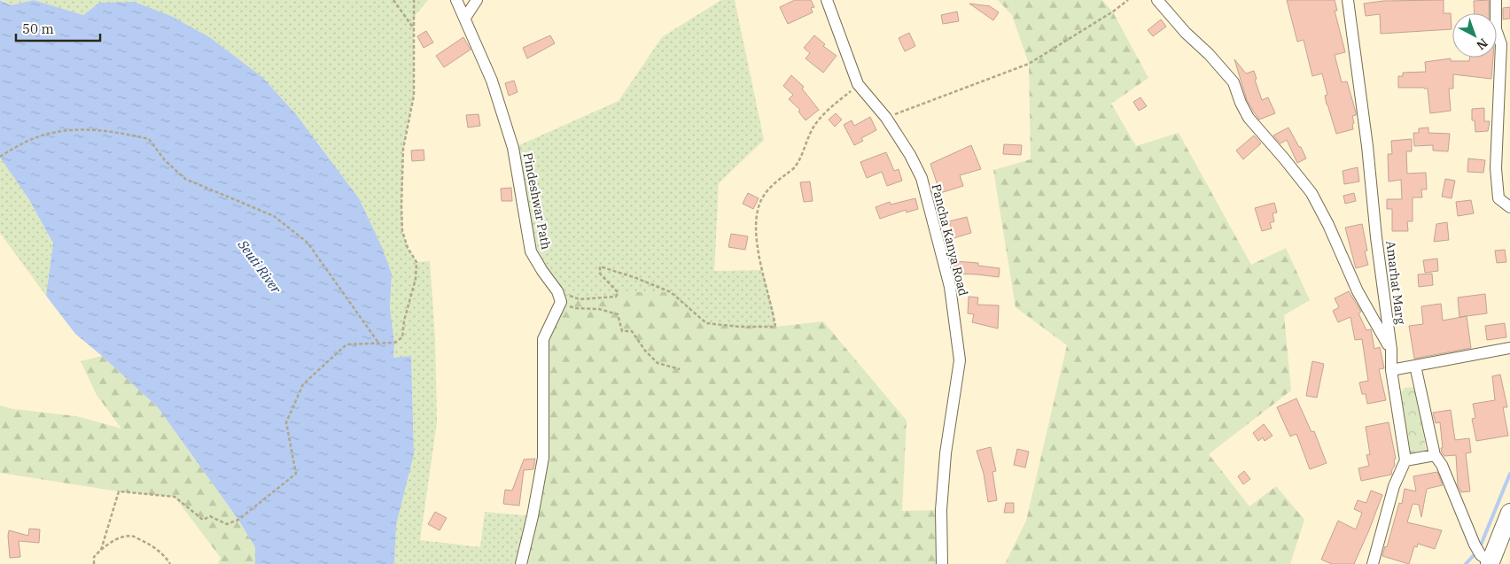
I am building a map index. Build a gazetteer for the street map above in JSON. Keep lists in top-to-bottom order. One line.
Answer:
{"streets":{"street":["Pindeshwar Path","Pancha Kanya Road","Amarhat Marg"]},"water":["Seuti River"],"scale_bar":"50 m","north":"bottom right"}
